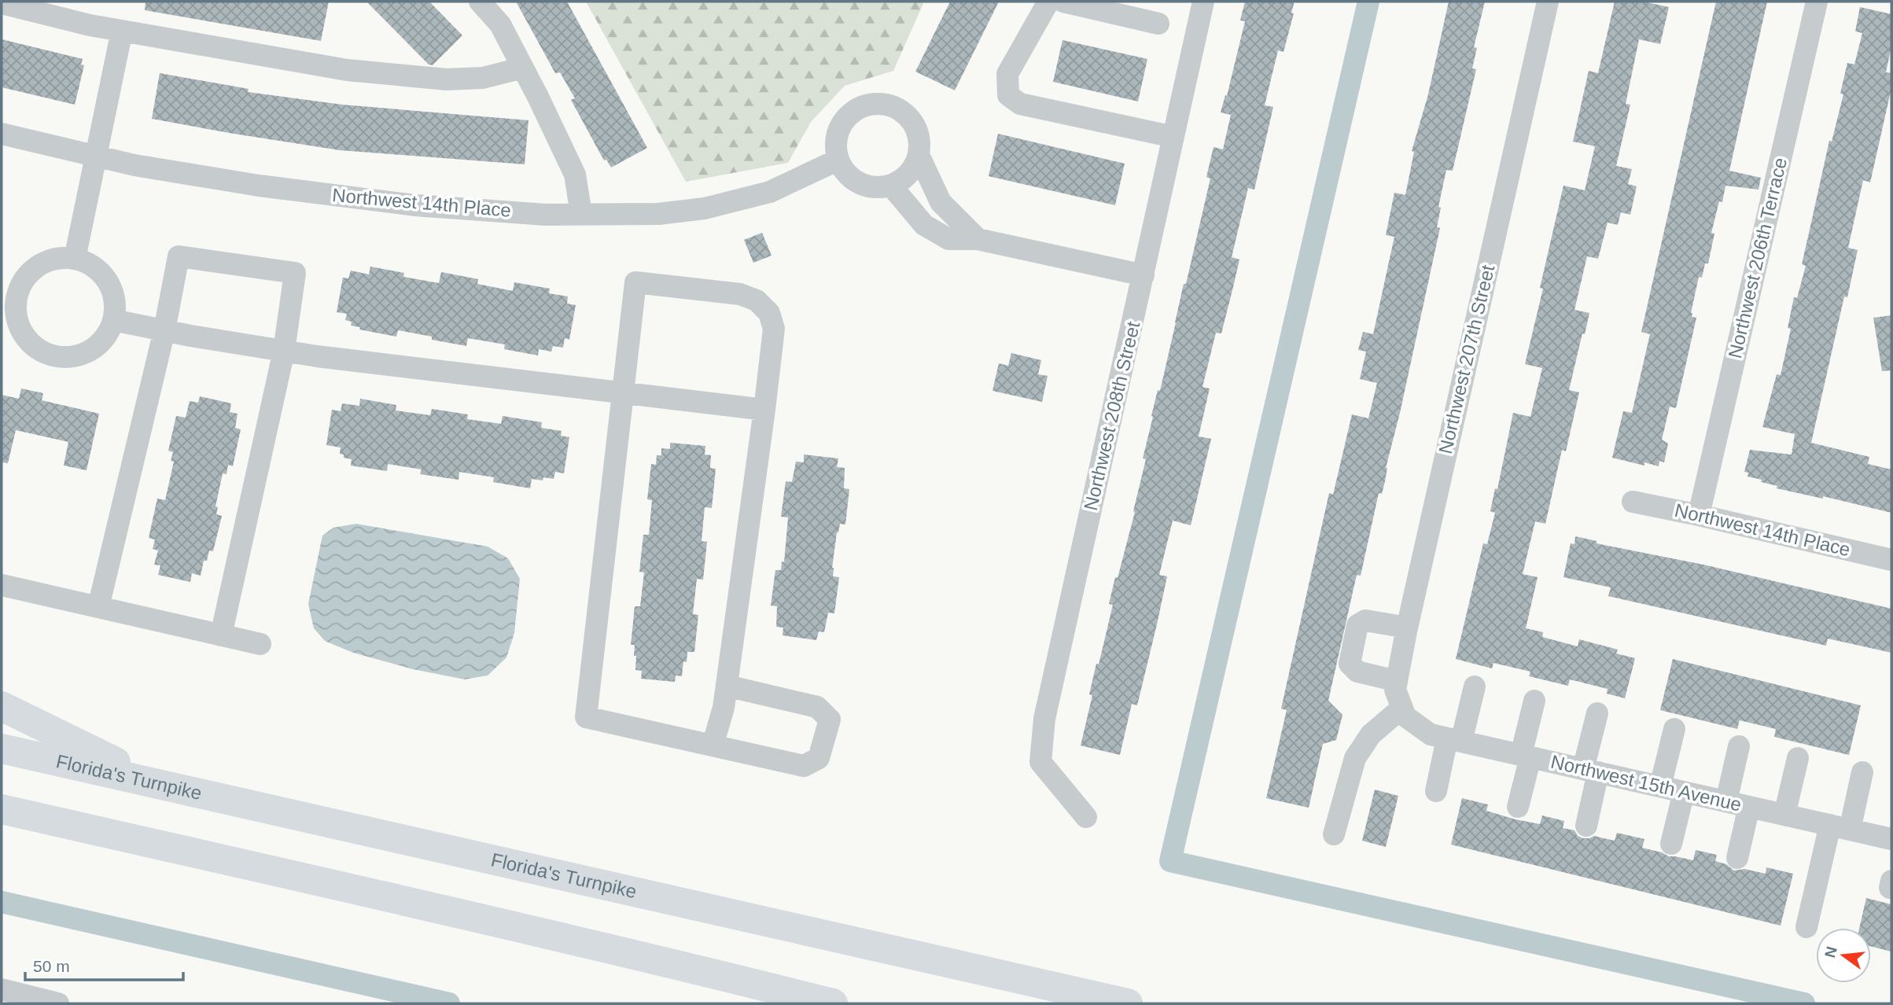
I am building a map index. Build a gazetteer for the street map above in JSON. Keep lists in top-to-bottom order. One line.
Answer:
{"streets":{"highway":["Florida's Turnpike"],"street":["Northwest 14th Place","Northwest 206th Terrace","Northwest 207th Street","Northwest 208th Street","Northwest 15th Avenue"]},"crossings":[["Northwest 14th Place","Northwest 206th Terrace"],["Northwest 207th Street","Northwest 15th Avenue"]],"scale_bar":"50 m","north":"left"}
